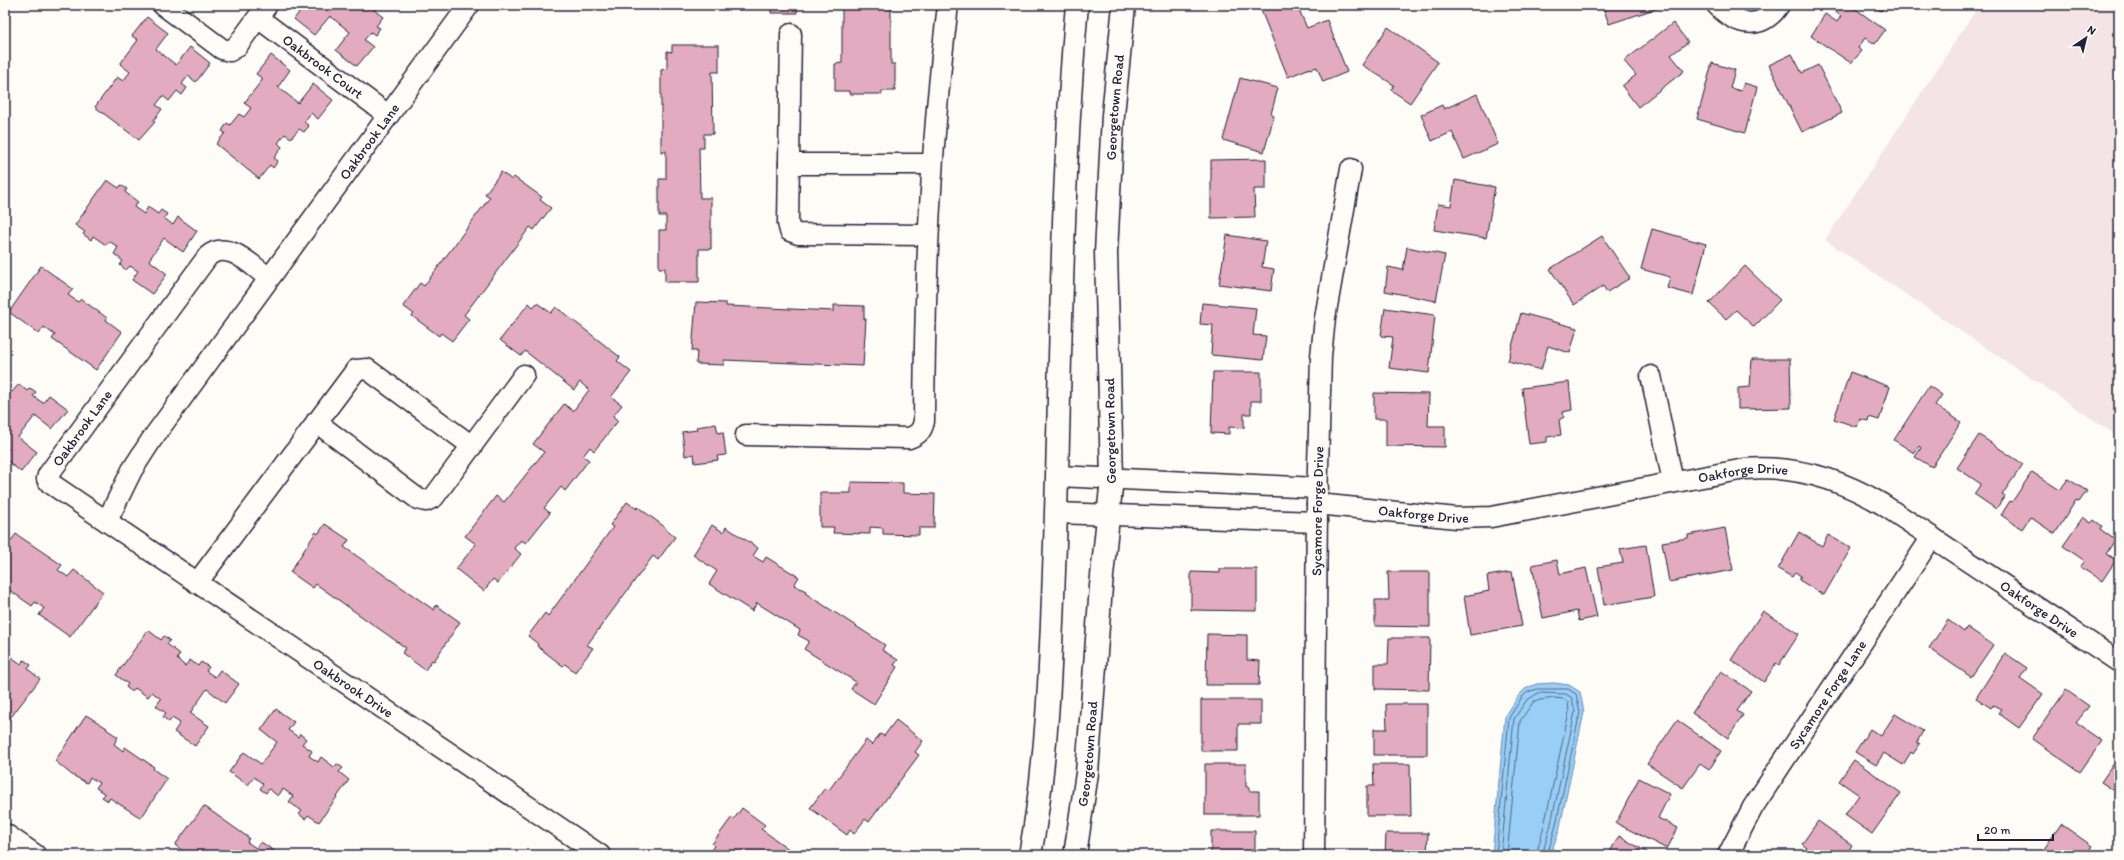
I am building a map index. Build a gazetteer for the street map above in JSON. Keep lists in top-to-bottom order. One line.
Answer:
{"streets":{"main road":["Georgetown Road"],"street":["Oakbrook Court","Oakbrook Lane","Oakforge Drive","Sycamore Forge Drive","Oakbrook Drive","Sycamore Forge Lane"]},"crossings":[["Oakbrook Court","Oakbrook Lane"],["Georgetown Road","Oakforge Drive"],["Oakbrook Lane","Oakbrook Drive"],["Oakforge Drive","Sycamore Forge Drive"],["Oakforge Drive","Sycamore Forge Lane"]],"scale_bar":"20 m","north":"top right"}
